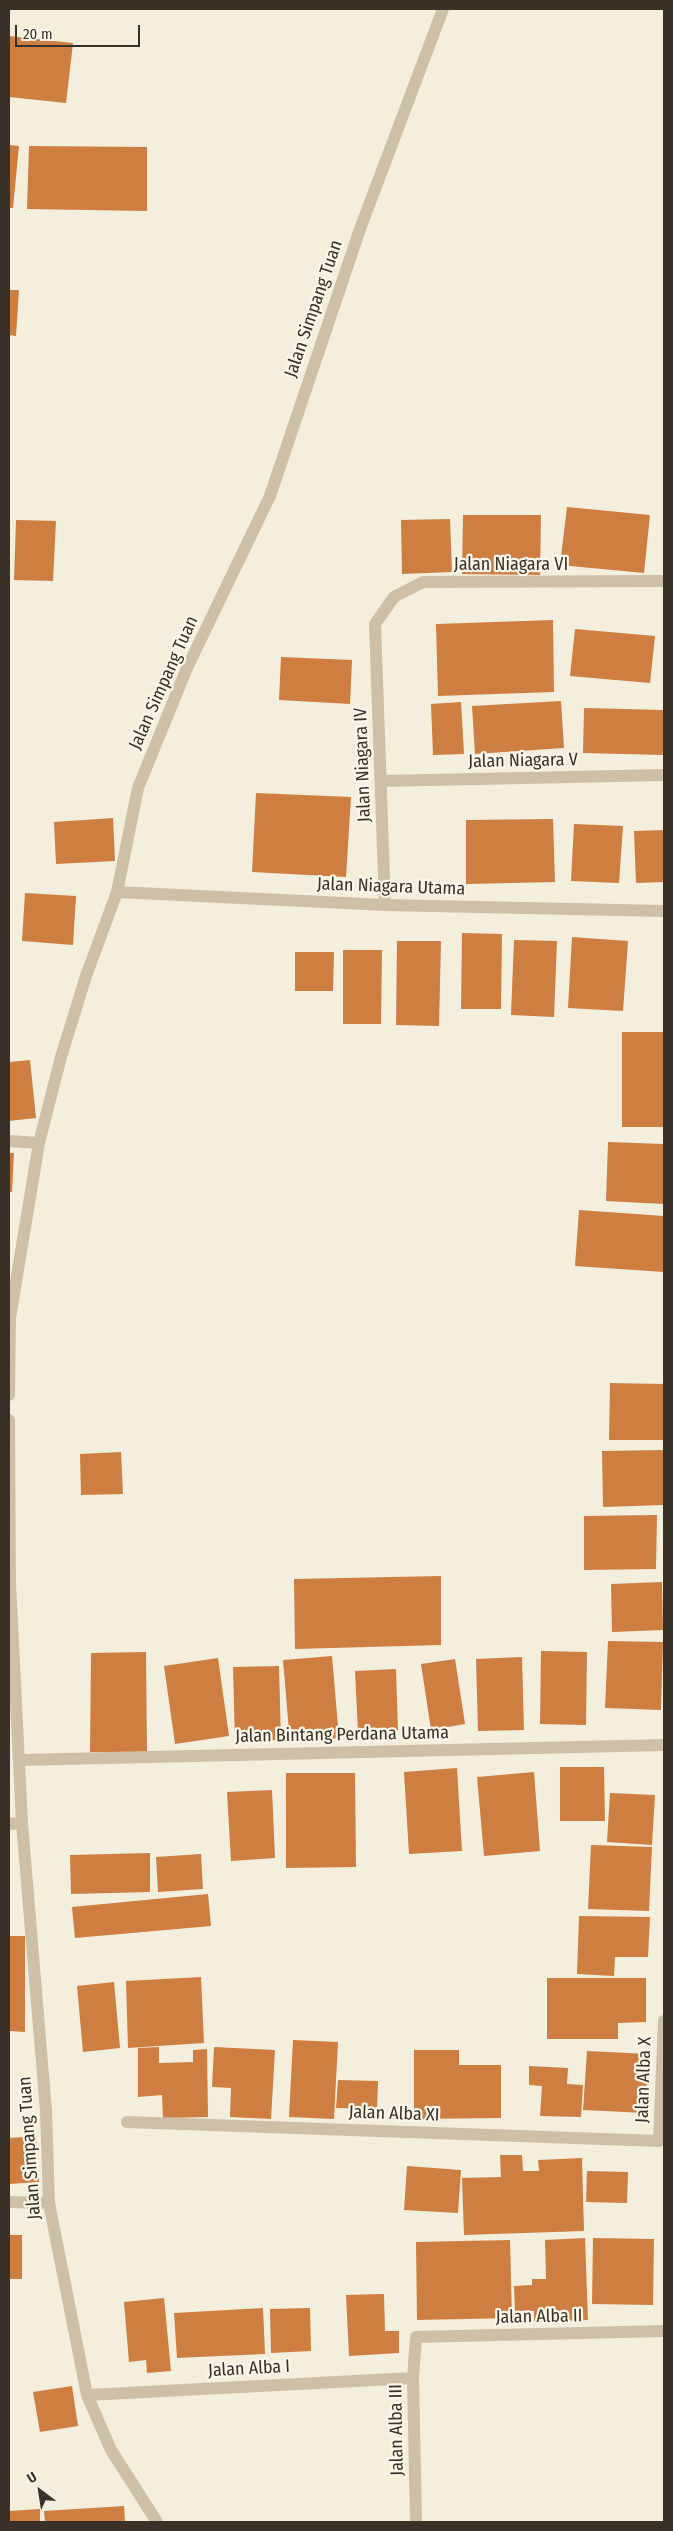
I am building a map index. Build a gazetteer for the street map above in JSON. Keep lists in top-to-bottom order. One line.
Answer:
{"streets":{"street":["Jalan Simpang Tuan","Jalan Niagara VI","Jalan Niagara V","Jalan Niagara IV","Jalan Niagara Utama","Jalan Bintang Perdana Utama","Jalan Alba X","Jalan Alba XI","Jalan Alba II","Jalan Alba I","Jalan Alba III"]},"crossings":[["Jalan Simpang Tuan","Jalan Niagara Utama"],["Jalan Simpang Tuan","Jalan Bintang Perdana Utama"],["Jalan Simpang Tuan","Jalan Alba I"],["Jalan Niagara VI","Jalan Niagara IV"],["Jalan Niagara V","Jalan Niagara IV"],["Jalan Niagara IV","Jalan Niagara Utama"],["Jalan Alba X","Jalan Alba XI"],["Jalan Alba II","Jalan Alba III"],["Jalan Alba I","Jalan Alba III"]],"scale_bar":"20 m","north":"top left"}
